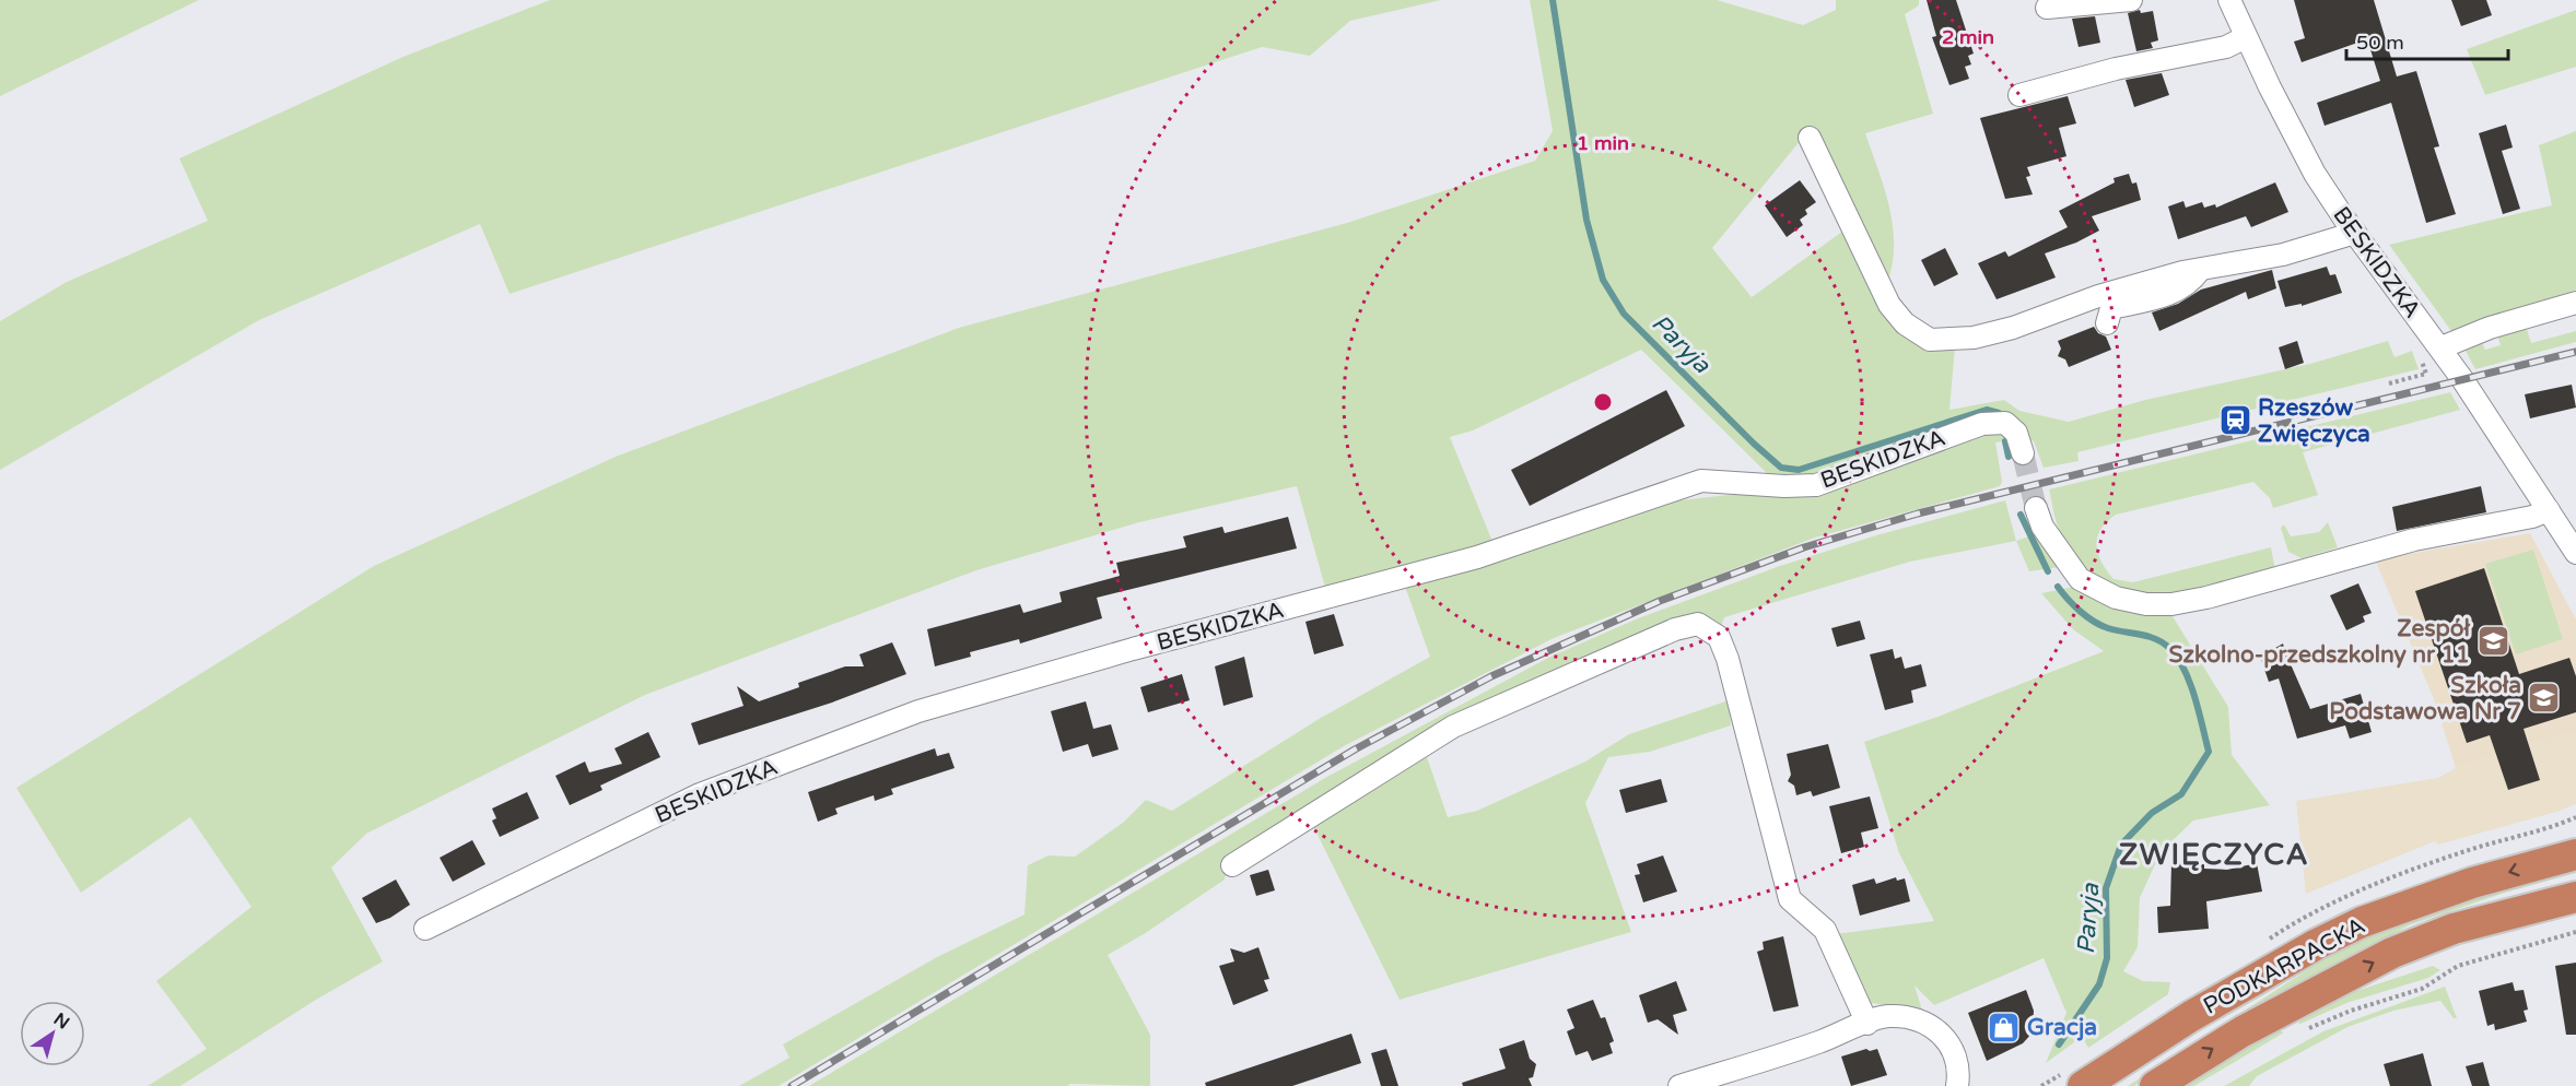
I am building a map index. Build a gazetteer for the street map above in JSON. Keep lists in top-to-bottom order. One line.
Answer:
{"streets":{"highway":["PODKARPACKA"],"street":["BESKIDZKA"]},"districts":["ZWIĘCZYCA"],"water":["Paryja"],"places":{"station":["Rzeszów Zwięczyca"],"school or university":["Zespół Szkolno-przedszkolny nr 11","Szkoła Podstawowa Nr 7"],"shop":["Gracja"]},"scale_bar":"50 m","north":"top right","rings":["2 min","1 min"]}
